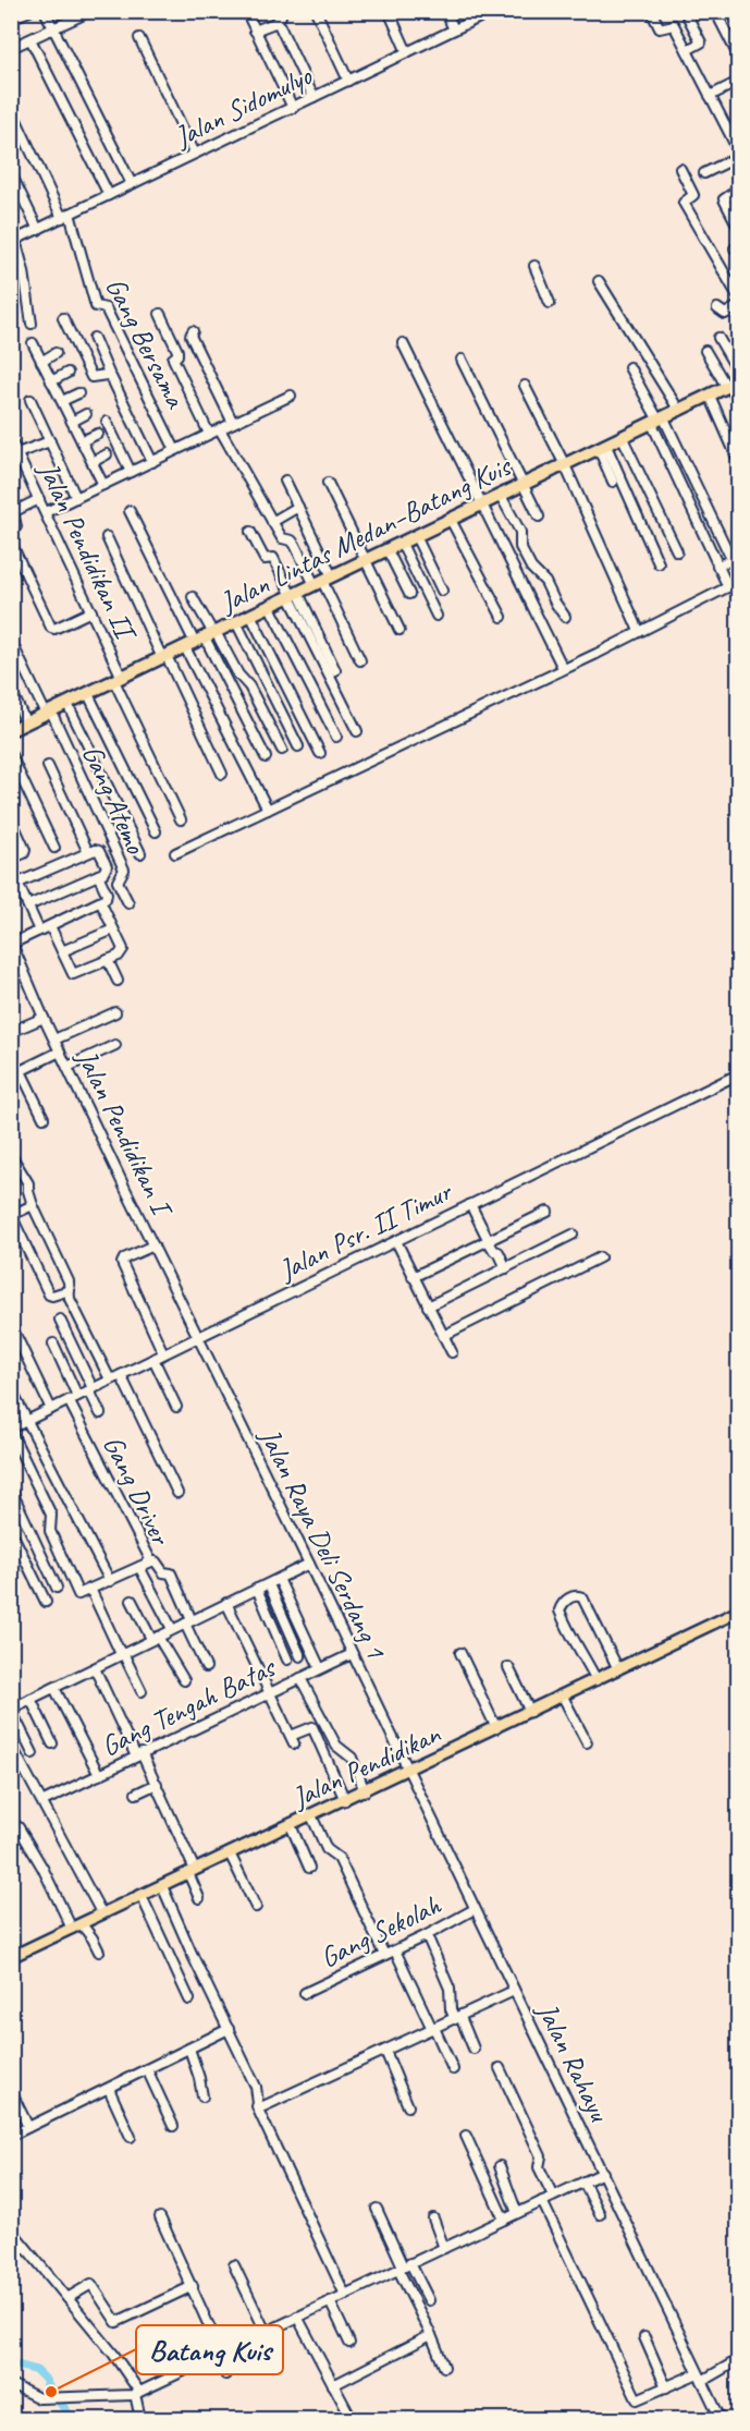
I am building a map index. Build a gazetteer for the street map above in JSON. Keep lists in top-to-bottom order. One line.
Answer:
{"streets":{"highway":["Jalan Lintas Medan–Batang Kuis"],"main road":["Jalan Pendidikan"],"street":["Jalan Sidomulyo","Gang Bersama","Jalan Pendidikan II","Gang Atemo","Jalan Pendidikan I","Jalan Psr. II Timur","Gang Driver","Jalan Raya Deli Serdang 1","Gang Tengah Batas","Gang Sekolah","Jalan Rahayu"]},"crossings":[["Jalan Sidomulyo","Gang Bersama"],["Jalan Lintas Medan–Batang Kuis","Jalan Pendidikan II"],["Jalan Lintas Medan–Batang Kuis","Gang Atemo"],["Jalan Pendidikan I","Jalan Psr. II Timur"],["Jalan Pendidikan I","Jalan Raya Deli Serdang 1"],["Jalan Psr. II Timur","Gang Driver"],["Jalan Psr. II Timur","Jalan Raya Deli Serdang 1"],["Jalan Raya Deli Serdang 1","Gang Tengah Batas"],["Jalan Raya Deli Serdang 1","Jalan Pendidikan"],["Jalan Raya Deli Serdang 1","Jalan Rahayu"],["Jalan Pendidikan","Jalan Rahayu"],["Gang Sekolah","Jalan Rahayu"]],"places":["Batang Kuis"]}
